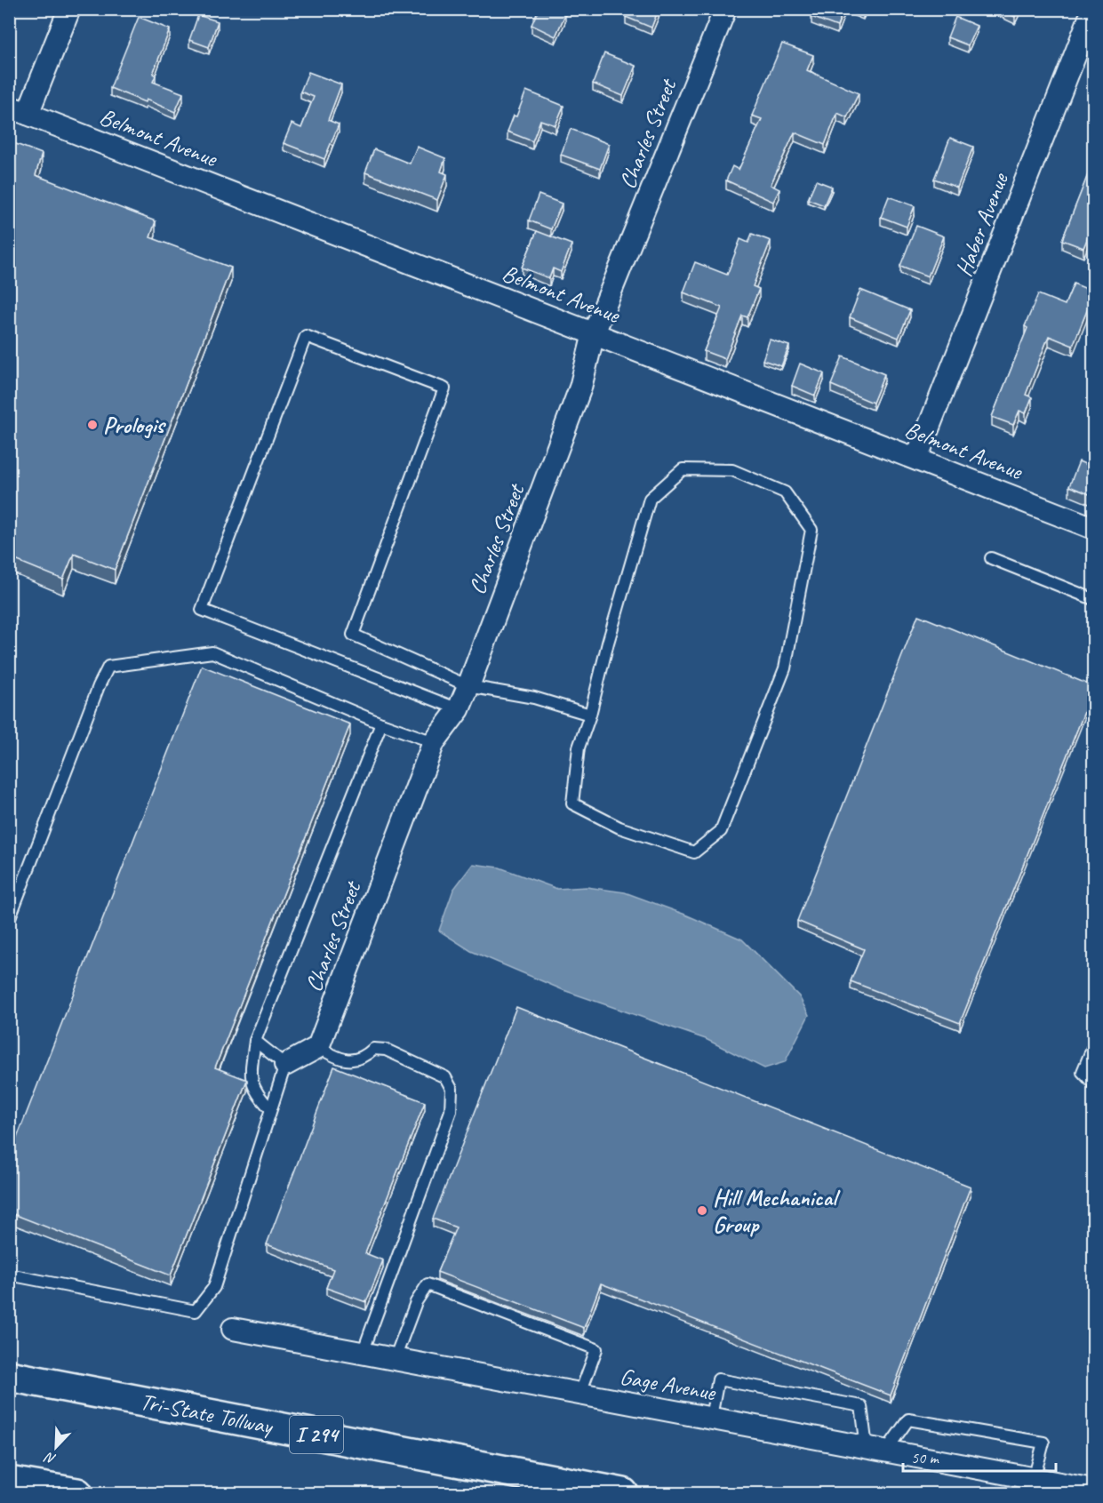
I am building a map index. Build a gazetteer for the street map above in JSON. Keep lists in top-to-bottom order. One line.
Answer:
{"streets":{"highway":["Tri-State Tollway","I 294"],"street":["Charles Street","Belmont Avenue","Haber Avenue","Gage Avenue"]},"crossings":[["Charles Street","Belmont Avenue"],["Belmont Avenue","Haber Avenue"]],"places":["Prologis","Hill Mechanical Group"],"scale_bar":"50 m","north":"bottom left"}
